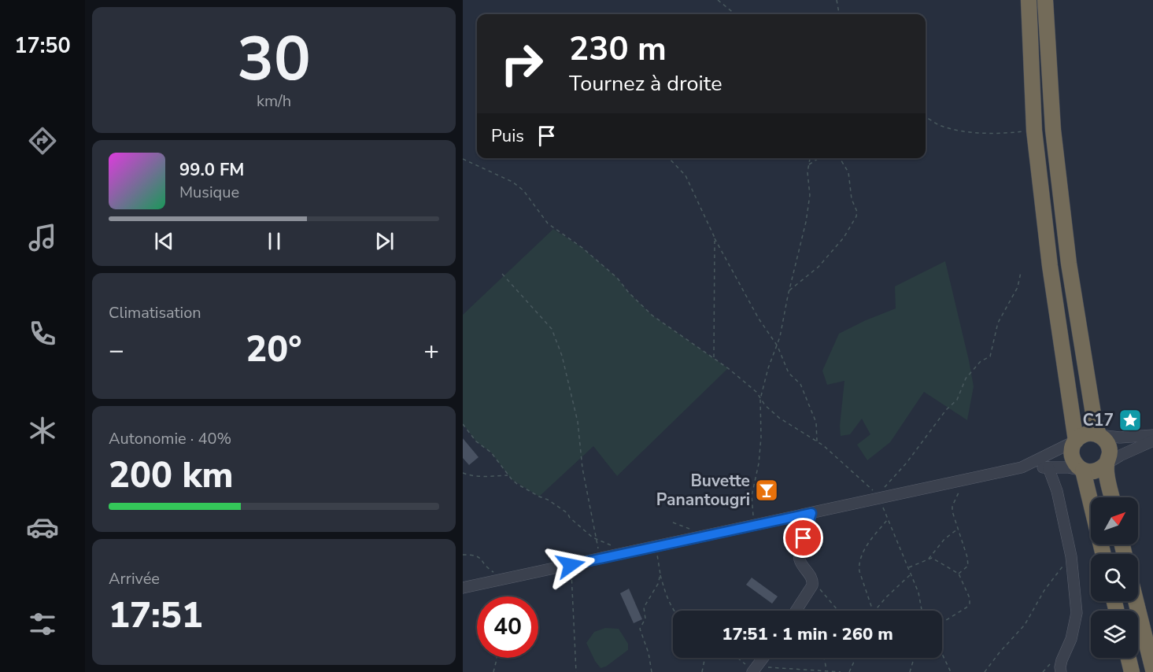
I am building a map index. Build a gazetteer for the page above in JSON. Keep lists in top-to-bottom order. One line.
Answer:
{"places":{"place":["C17"],"bar":["Buvette Panantougri"]},"north":"top right","page":{"tabs":"17:50","tile":[["30","km/h"],"Climatisation",["Autonomie · 40%","200 km"],["Arrivée","17:51"]],"turn":["230 m","Tournez à droite"],"then":"Puis","song":["99.0 FM","Musique"],"heat":["−","20°","+"],"limit":"40","trip":"17:51 · 1 min · 260 m"}}
